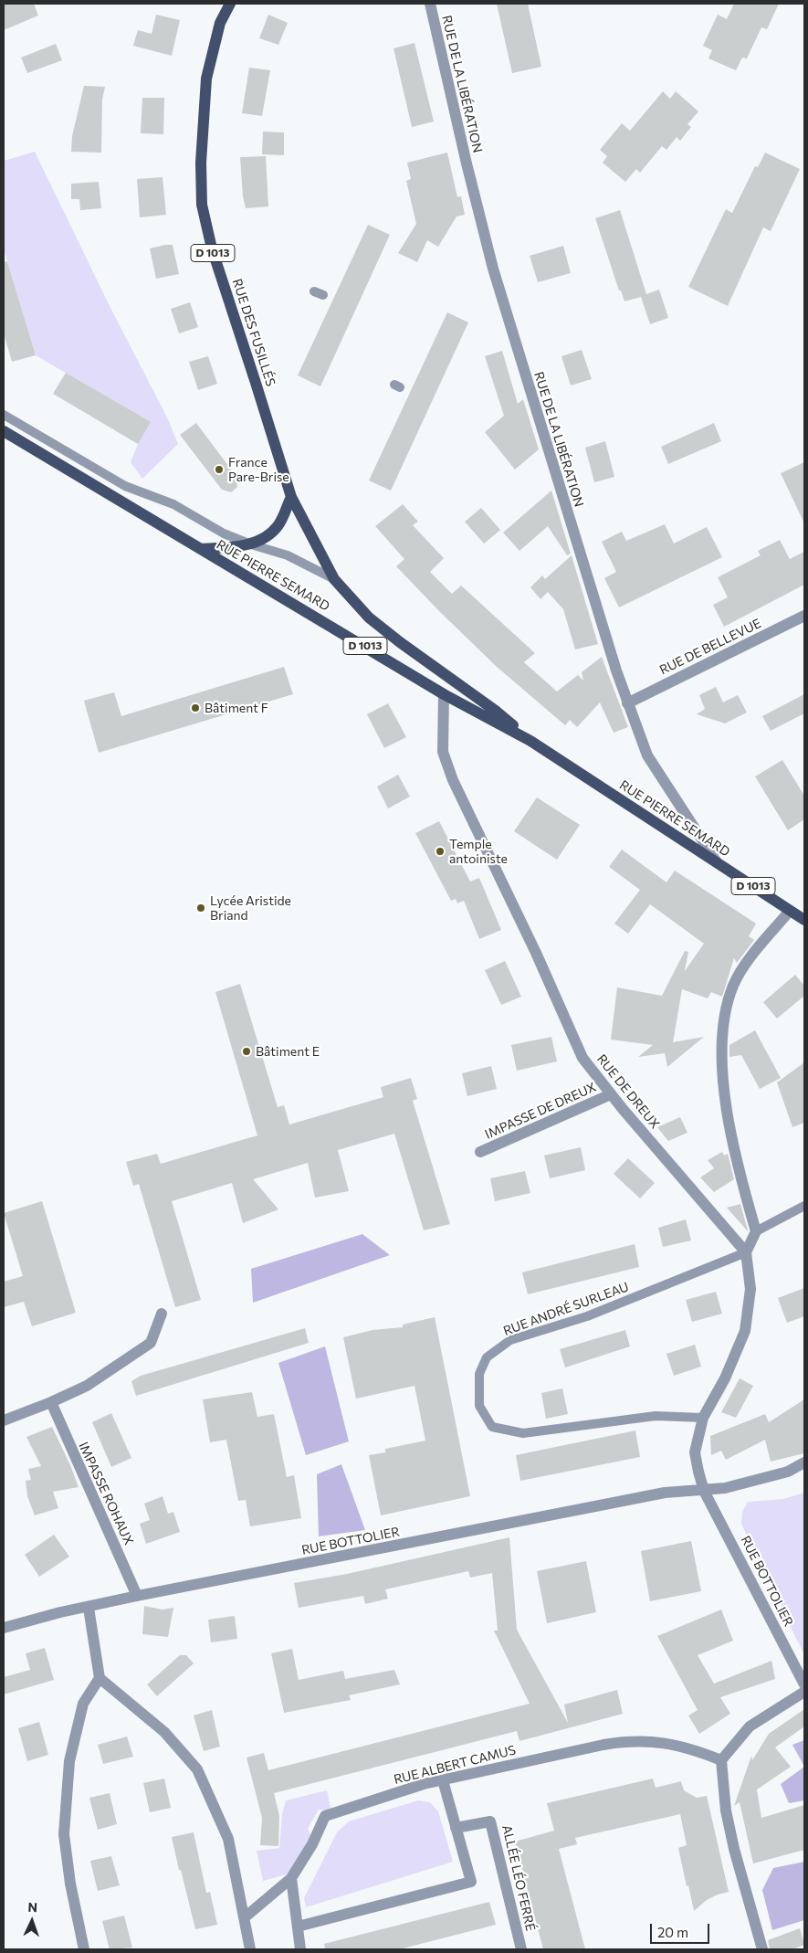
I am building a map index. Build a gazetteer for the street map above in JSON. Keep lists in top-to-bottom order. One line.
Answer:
{"streets":{"main road":["D 1013","RUE DES FUSILLÉS","RUE PIERRE SEMARD"],"street":["RUE DE LA LIBÉRATION","RUE DE BELLEVUE","RUE DE DREUX","IMPASSE DE DREUX","IMPASSE ROHAUX","RUE BOTTOLIER","RUE ALBERT CAMUS","ALLÉE LÉO FERRÉ"],"lane":["RUE ANDRÉ SURLEAU"]},"crossings":[["RUE DE LA LIBÉRATION","RUE PIERRE SEMARD"],["RUE DE LA LIBÉRATION","RUE DE BELLEVUE"],["RUE DES FUSILLÉS","RUE PIERRE SEMARD"],["RUE PIERRE SEMARD","RUE DE DREUX"],["RUE DE DREUX","IMPASSE DE DREUX"],["RUE DE DREUX","RUE ANDRÉ SURLEAU"],["IMPASSE ROHAUX","RUE BOTTOLIER"]],"places":["France Pare-Brise","Bâtiment F","Temple antoiniste","Lycée Aristide Briand","Bâtiment E"],"scale_bar":"20 m","north":"top"}
